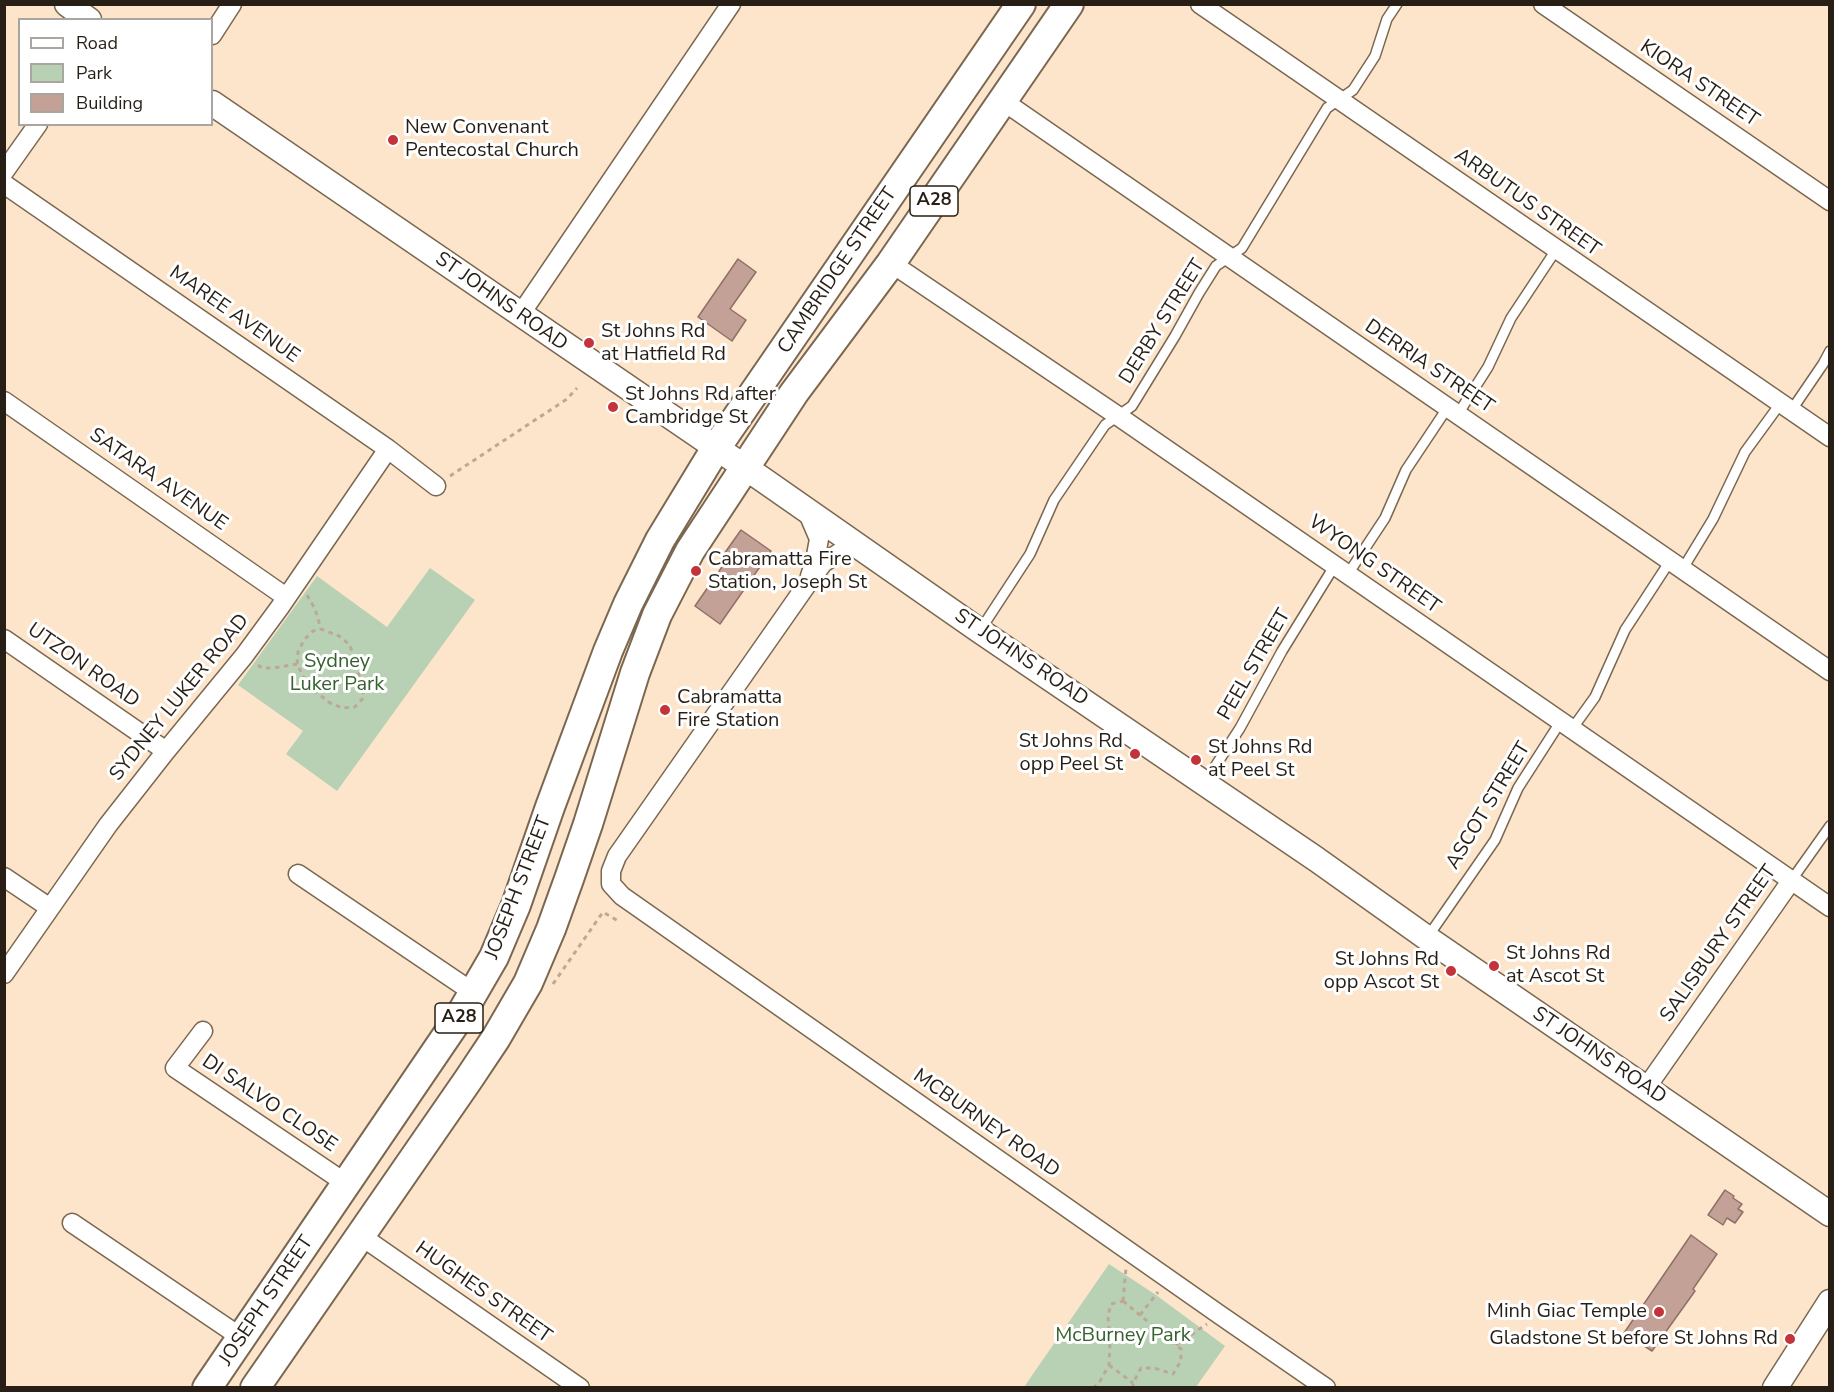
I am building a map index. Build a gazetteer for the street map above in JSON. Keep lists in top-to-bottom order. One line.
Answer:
{"streets":{"highway":["A28","CAMBRIDGE STREET","JOSEPH STREET"],"main road":["ST JOHNS ROAD"],"street":["KIORA STREET","ARBUTUS STREET","MAREE AVENUE","DERRIA STREET","SATARA AVENUE","WYONG STREET","UTZON ROAD","SYDNEY LUKER ROAD","SALISBURY STREET","DI SALVO CLOSE","MCBURNEY ROAD","HUGHES STREET"],"lane":["DERBY STREET","PEEL STREET","ASCOT STREET"]},"crossings":[["ARBUTUS STREET","DERBY STREET"],["ARBUTUS STREET","PEEL STREET"],["ARBUTUS STREET","ASCOT STREET"],["CAMBRIDGE STREET","ST JOHNS ROAD"],["CAMBRIDGE STREET","DERRIA STREET"],["CAMBRIDGE STREET","WYONG STREET"],["CAMBRIDGE STREET","JOSEPH STREET"],["ST JOHNS ROAD","DERBY STREET"],["ST JOHNS ROAD","PEEL STREET"],["ST JOHNS ROAD","ASCOT STREET"],["ST JOHNS ROAD","JOSEPH STREET"],["ST JOHNS ROAD","SALISBURY STREET"],["MAREE AVENUE","SYDNEY LUKER ROAD"],["DERBY STREET","DERRIA STREET"],["DERBY STREET","WYONG STREET"],["DERRIA STREET","PEEL STREET"],["DERRIA STREET","ASCOT STREET"],["SATARA AVENUE","SYDNEY LUKER ROAD"],["WYONG STREET","PEEL STREET"],["WYONG STREET","ASCOT STREET"],["WYONG STREET","SALISBURY STREET"],["UTZON ROAD","SYDNEY LUKER ROAD"],["JOSEPH STREET","DI SALVO CLOSE"],["JOSEPH STREET","HUGHES STREET"]],"parks":["Sydney Luker Park","McBurney Park"],"places":["New Convenant Pentecostal Church","St Johns Rd at Hatfield Rd","St Johns Rd after Cambridge St","Cabramatta Fire Station, Joseph St","Cabramatta Fire Station","St Johns Rd opp Peel St","St Johns Rd at Peel St","St Johns Rd at Ascot St","St Johns Rd opp Ascot St","Minh Giac Temple","Gladstone St before St Johns Rd"],"legend":["Road","Park","Building"]}
